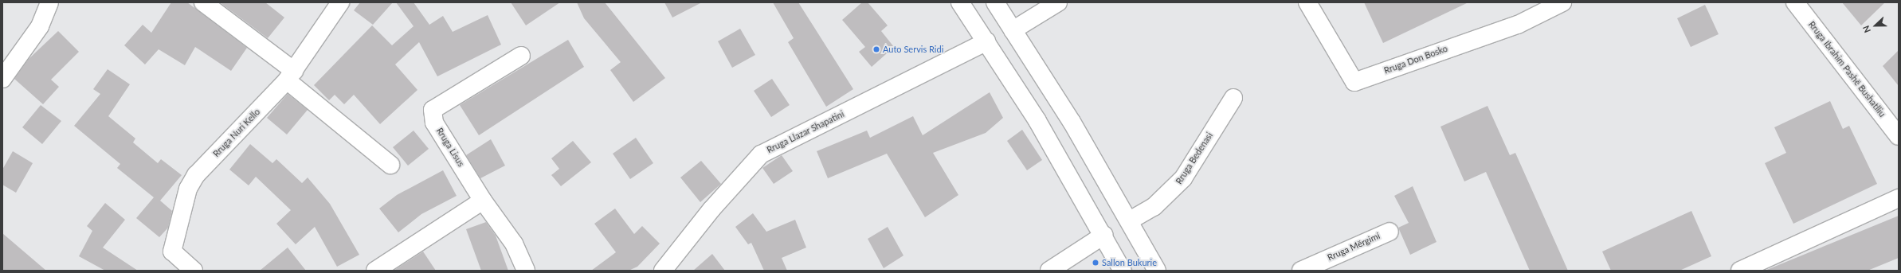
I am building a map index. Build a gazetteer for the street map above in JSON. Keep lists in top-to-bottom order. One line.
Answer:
{"streets":{"street":["Rruga Don Bosko","Rruga Ibrahim Pashë Bushatlliu","Rruga Llazar Shapatini","Rruga Nuri Kello","Rruga Lisus","Rruga Bedenasi","Rruga Mërgimi"]},"places":["Auto Servis Ridi","Sallon Bukurie"],"north":"left"}
